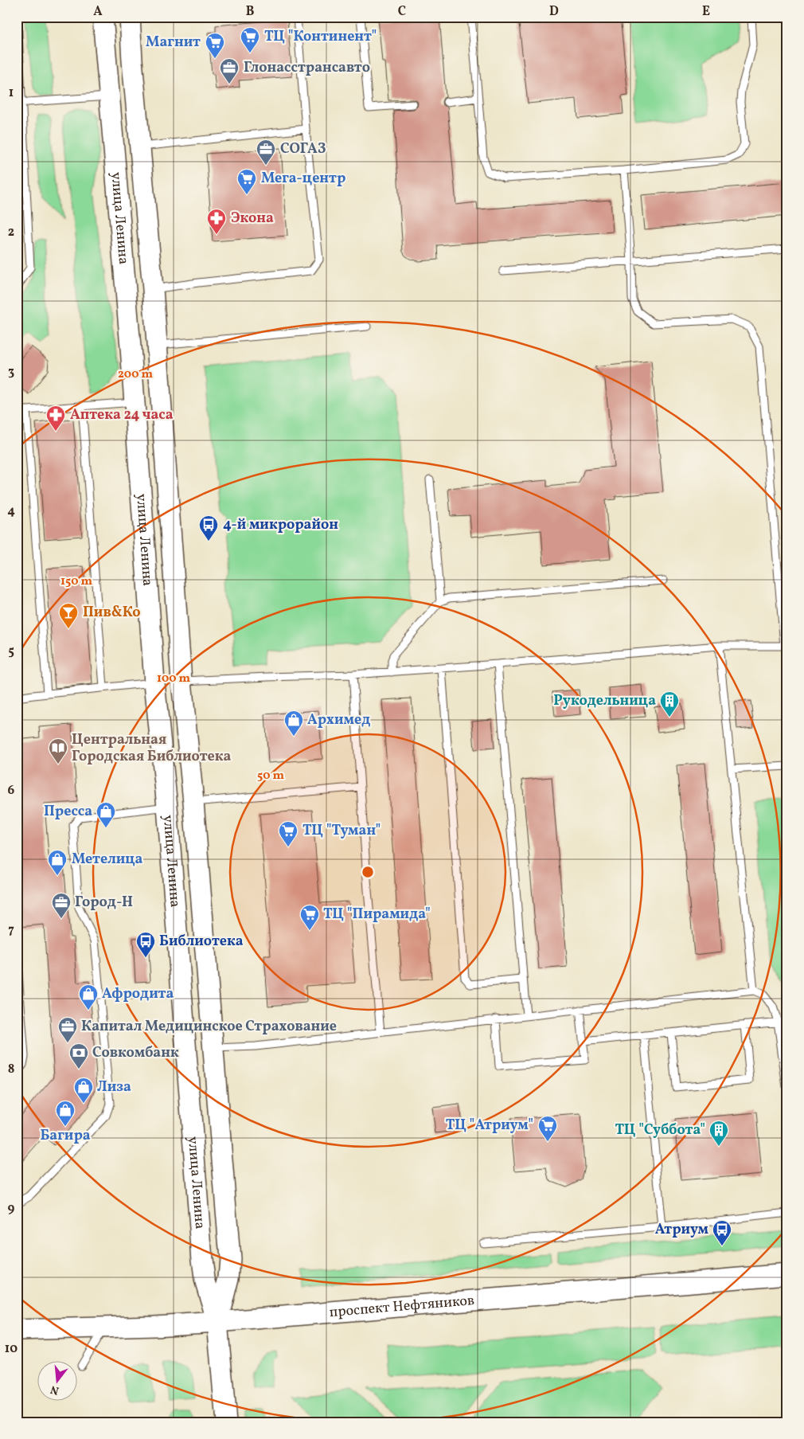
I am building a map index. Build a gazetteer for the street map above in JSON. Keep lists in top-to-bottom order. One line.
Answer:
{"streets":{"main road":["улица Ленина","проспект Нефтяников"]},"crossings":[["улица Ленина","проспект Нефтяников"]],"places":{"supermarket":["ТЦ \"Континент\"","Магнит","Мега-центр","ТЦ \"Туман\"","ТЦ \"Пирамида\"","ТЦ \"Атриум\""],"office":["Глонасстрансавто","СОГАЗ","Город-Н","Капитал Медицинское Страхование"],"pharmacy":["Экона","Аптека 24 часа"],"bus stop":["4-й микрорайон","Библиотека","Атриум"],"bar":["Пив&Ко"],"building":["Рукодельница","ТЦ \"Суббота\""],"shop":["Архимед","Пресса","Метелица","Афродита","Лиза","Багира"],"library":["Центральная Городская Библиотека"],"bank":["Совкомбанк"]},"north":"bottom","grid":{"columns":["A","B","C","D","E"],"rows":["1","2","3","4","5","6","7","8","9","10"]},"rings":["200 m","150 m","100 m","50 m"]}
